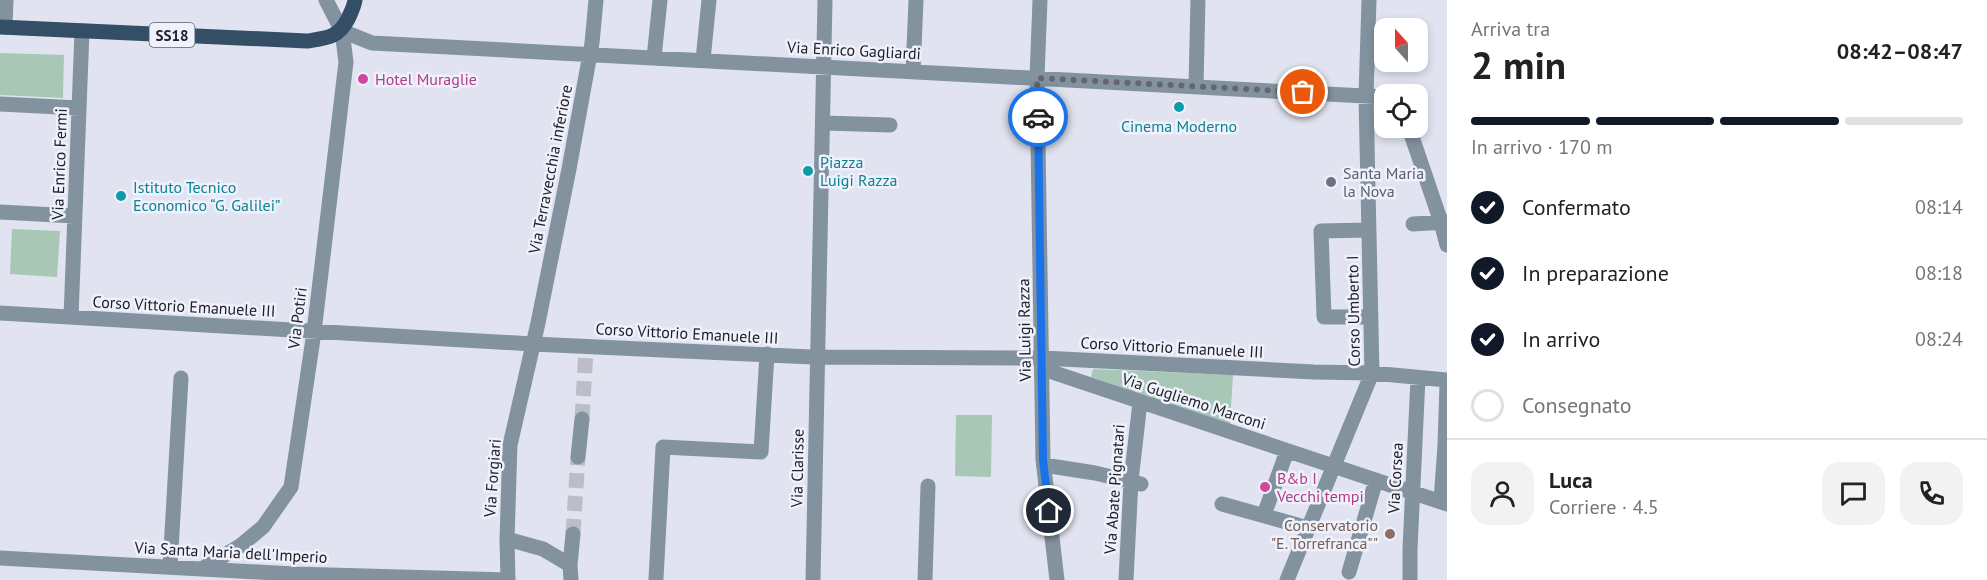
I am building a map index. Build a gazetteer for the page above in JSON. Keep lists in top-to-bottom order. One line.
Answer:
{"streets":{"main road":["SS18"],"street":["Via Enrico Gagliardi","Via Enrico Fermi","Via Terravecchia inferiore","Corso Vittorio Emanuele III","Corso Umberto I","Via Potiri","Via Luigi Razza","Via Gugliemo Marconi","Via Clarisse","Via Forgiari","Via Corsea","Via Abate Pignatari","Via Santa Maria dell'Imperio"]},"crossings":[["SS18","Via Enrico Gagliardi"],["SS18","Via Enrico Fermi"],["SS18","Via Potiri"],["Via Enrico Gagliardi","Via Terravecchia inferiore"],["Via Enrico Gagliardi","Corso Umberto I"],["Via Enrico Gagliardi","Via Potiri"],["Via Enrico Gagliardi","Via Luigi Razza"],["Via Enrico Gagliardi","Via Clarisse"],["Via Enrico Fermi","Corso Vittorio Emanuele III"],["Via Terravecchia inferiore","Corso Vittorio Emanuele III"],["Via Terravecchia inferiore","Via Forgiari"],["Corso Vittorio Emanuele III","Corso Umberto I"],["Corso Vittorio Emanuele III","Via Potiri"],["Corso Vittorio Emanuele III","Via Luigi Razza"],["Corso Vittorio Emanuele III","Via Gugliemo Marconi"],["Corso Vittorio Emanuele III","Via Clarisse"],["Corso Vittorio Emanuele III","Via Forgiari"],["Corso Vittorio Emanuele III","Via Corsea"],["Corso Umberto I","Via Gugliemo Marconi"],["Via Potiri","Via Santa Maria dell'Imperio"],["Via Luigi Razza","Via Gugliemo Marconi"],["Via Gugliemo Marconi","Via Corsea"],["Via Gugliemo Marconi","Via Abate Pignatari"],["Via Forgiari","Via Santa Maria dell'Imperio"]],"places":["Hotel Muraglie","Cinema Moderno","Piazza Luigi Razza","Santa Maria la Nova","Istituto Tecnico Economico “G. Galilei”","B&b I Vecchi tempi","Conservatorio \"E. Torrefranca\"\""],"north":"top","page":{"heading":["2 min","Arriva tra","08:42–08:47"],"panel":["Luca","Corriere · 4.5"],"bar":"In arrivo · 170 m","list":[["Confermato","08:14"],["In preparazione","08:18"],["In arrivo","08:24"],"Consegnato"]}}
